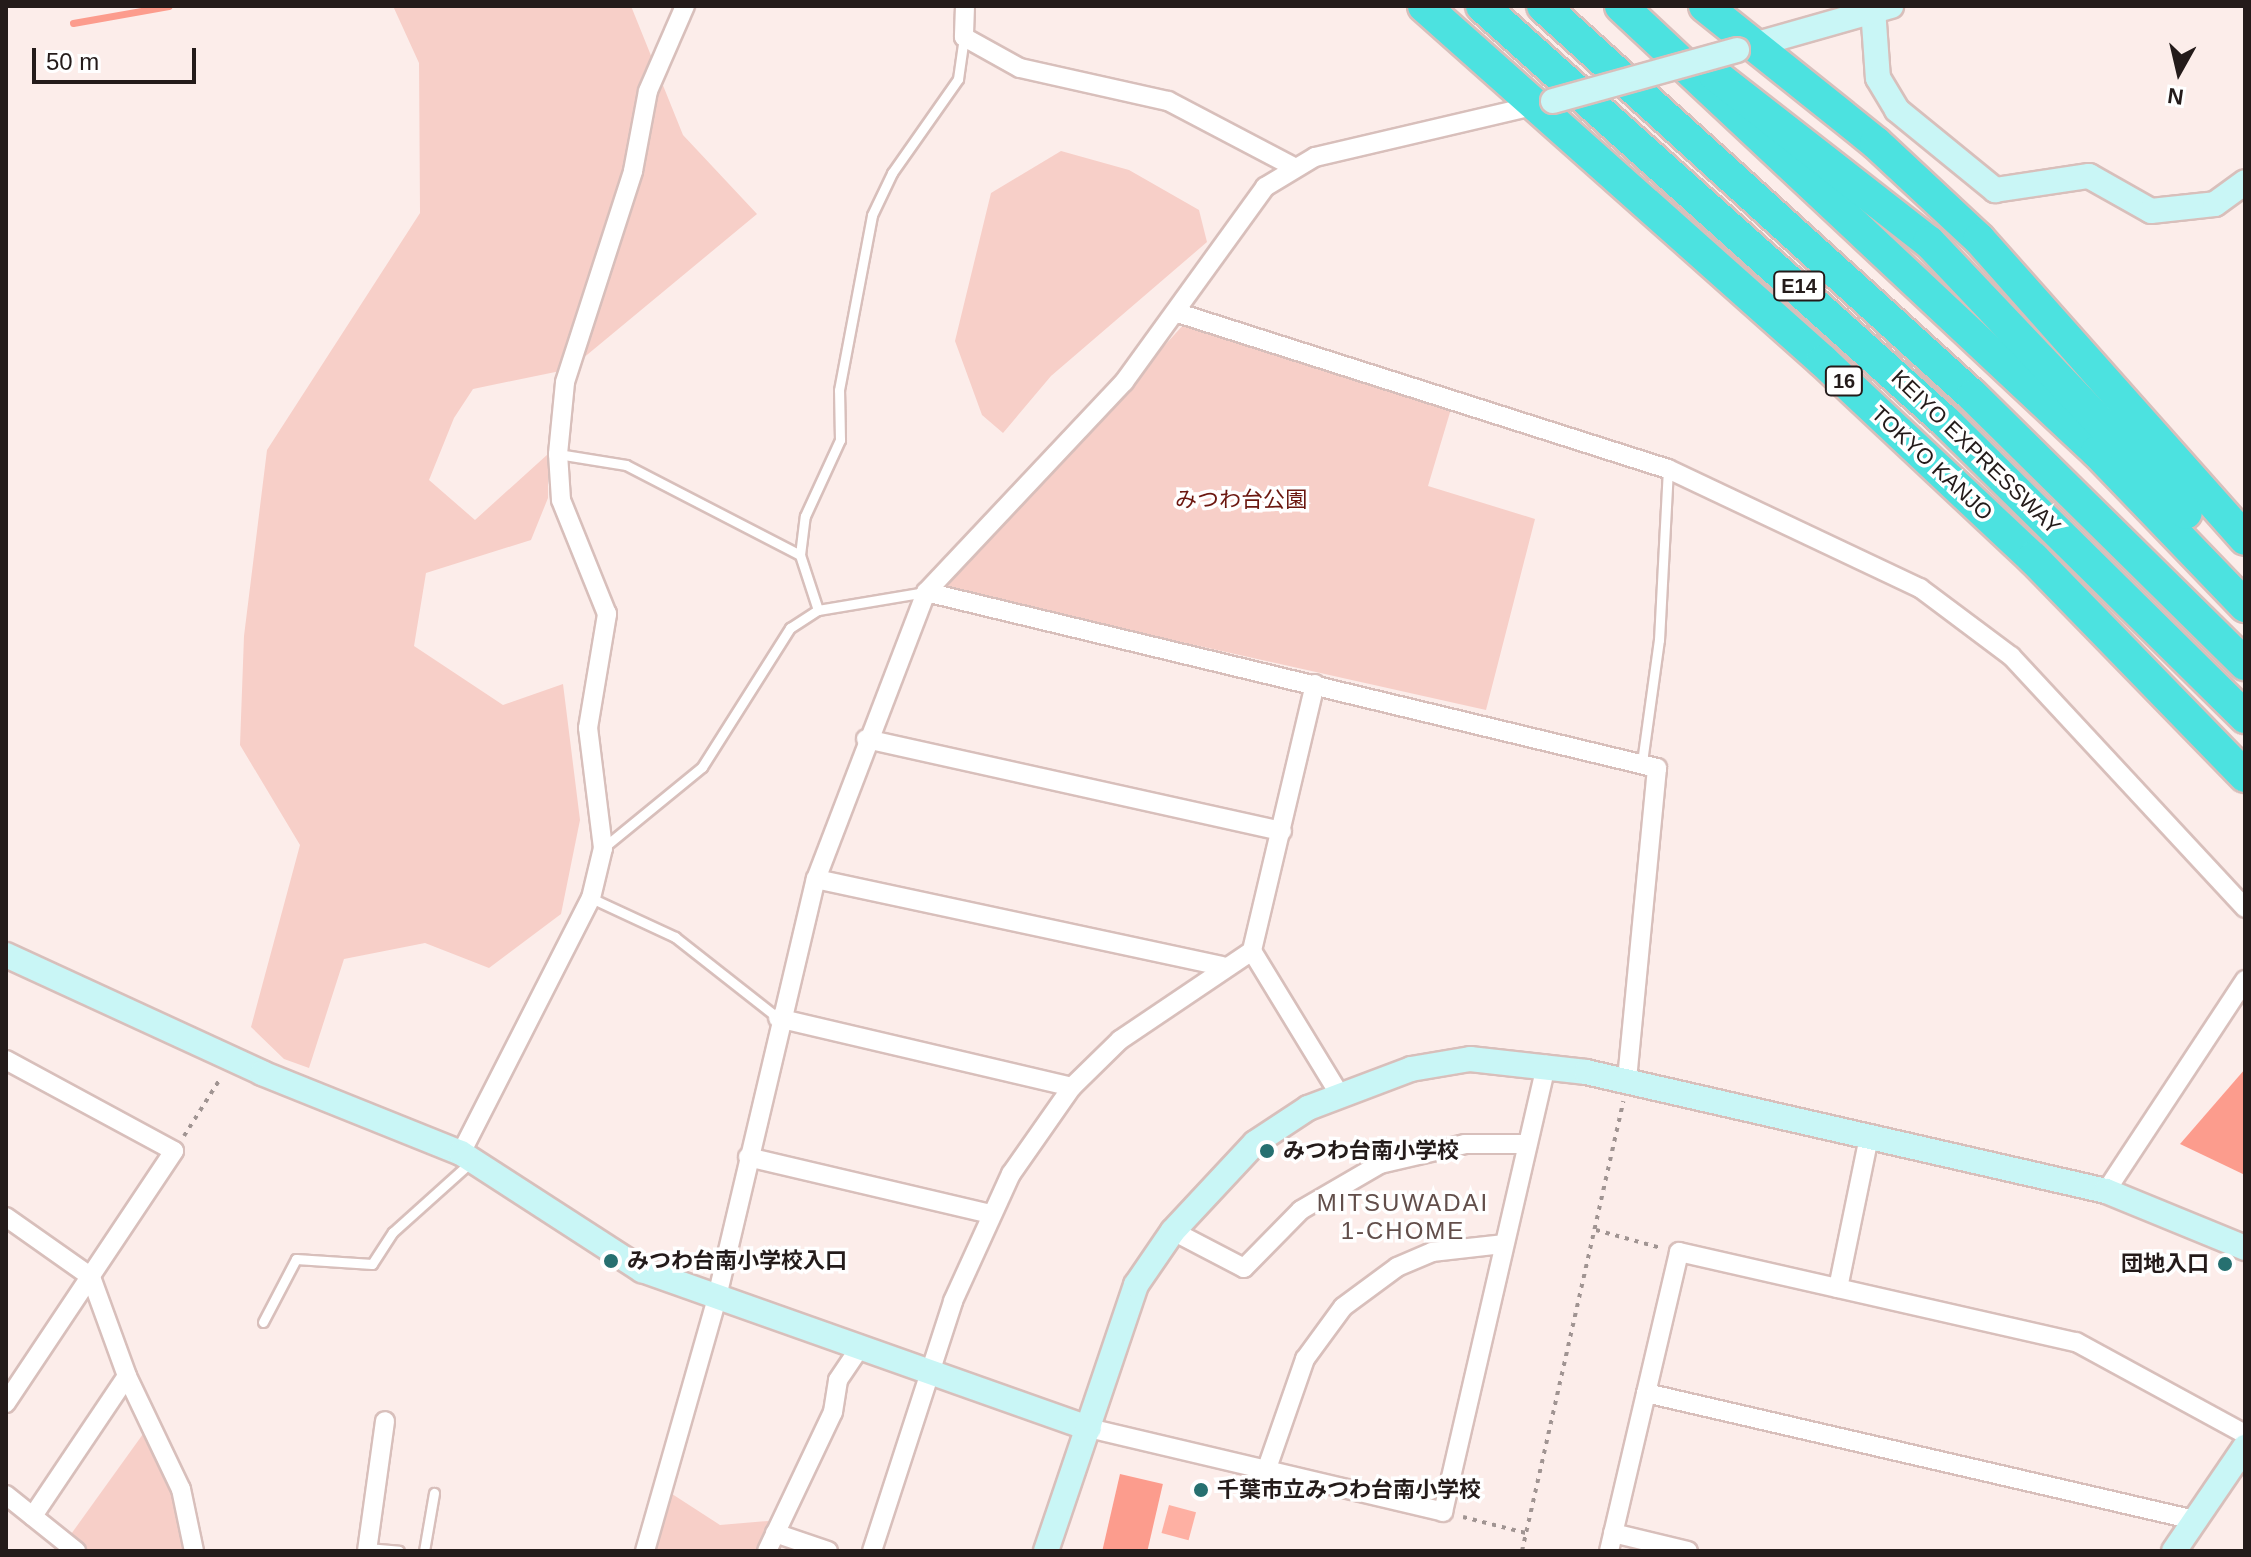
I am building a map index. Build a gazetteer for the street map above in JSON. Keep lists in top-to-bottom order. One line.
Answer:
{"streets":{"highway":["E14","16","KEIYO EXPRESSWAY","TOKYO KANJO"]},"districts":["MITSUWADAI 1-CHOME"],"parks":["みつわ台公園"],"places":["みつわ台南小学校","みつわ台南小学校入口","団地入口","千葉市立みつわ台南小学校"],"scale_bar":"50 m","north":"bottom"}
